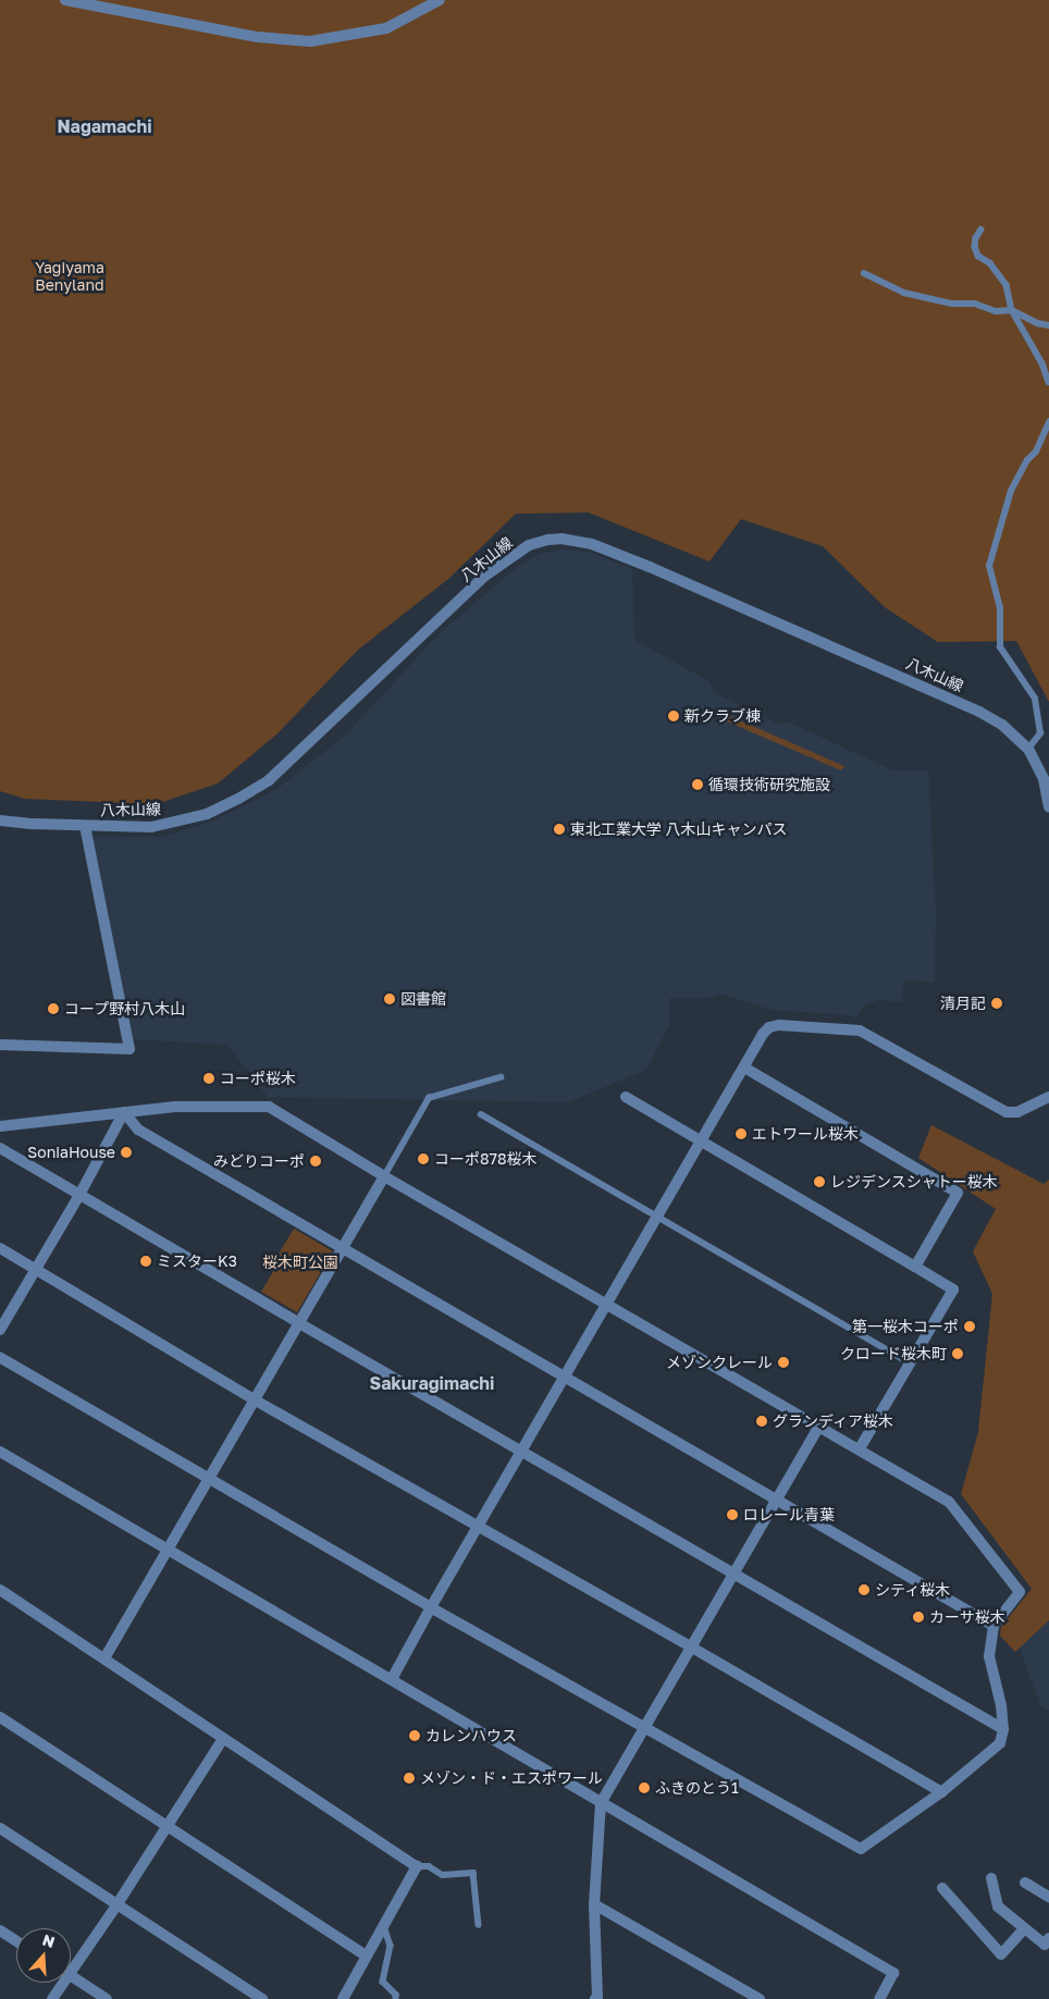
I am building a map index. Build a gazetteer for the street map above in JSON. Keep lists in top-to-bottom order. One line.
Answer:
{"streets":{"street":["八木山線"]},"districts":["Nagamachi","Sakuragimachi"],"parks":["Yagiyama Benyland","桜木町公園"],"places":["新クラブ棟","循環技術研究施設","東北工業大学 八木山キャンパス","図書館","清月記","コープ野村八木山","コーポ桜木","エトワール桜木","SoniaHouse","コーポ878桜木","みどりコーポ","レジデンスシャトー桜木","ミスターK3","第一桜木コーポ","クロード桜木町","メゾンクレール","グランディア桜木","ロレール青葉","シティ桜木","カーサ桜木","カレンハウス","メゾン・ド・エスポワール","ふきのとう1"],"north":"top"}
